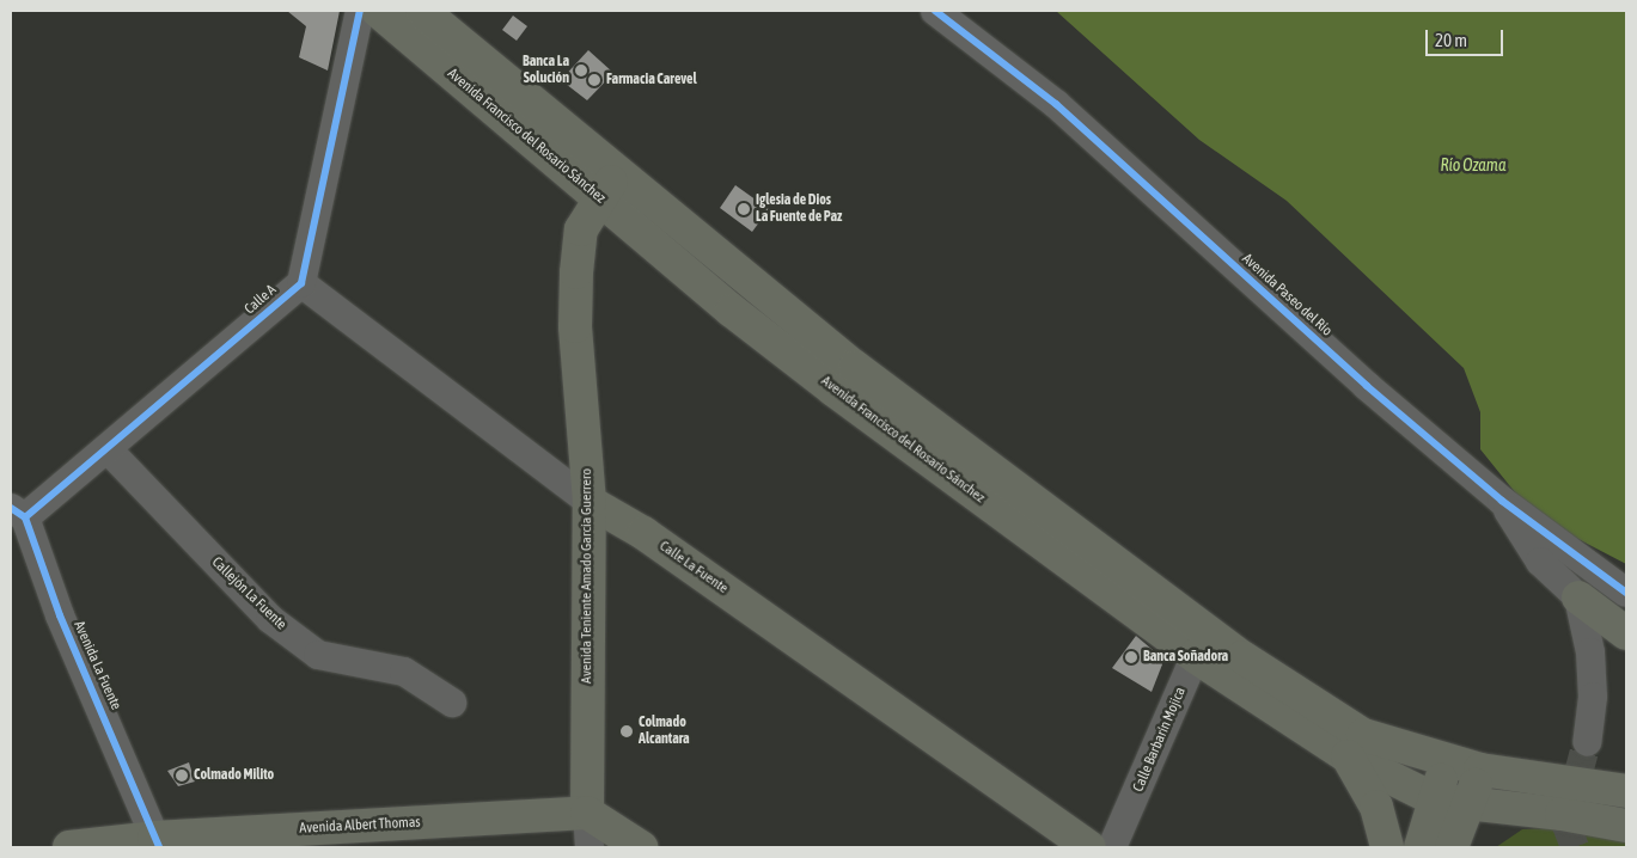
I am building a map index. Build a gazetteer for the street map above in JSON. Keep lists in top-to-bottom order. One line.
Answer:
{"streets":{"main road":["Avenida Francisco del Rosario Sánchez","Calle La Fuente","Avenida Teniente Amado García Guerrero","Avenida Albert Thomas"],"street":["Avenida Paseo del Río","Calle A","Callejón La Fuente","Avenida La Fuente","Calle Barbarín Mojica"]},"crossings":[["Avenida Francisco del Rosario Sánchez","Avenida Teniente Amado García Guerrero"],["Avenida Francisco del Rosario Sánchez","Calle Barbarín Mojica"],["Calle A","Calle La Fuente"],["Calle A","Callejón La Fuente"],["Calle A","Avenida La Fuente"],["Calle La Fuente","Avenida Teniente Amado García Guerrero"],["Avenida Teniente Amado García Guerrero","Avenida Albert Thomas"],["Avenida La Fuente","Avenida Albert Thomas"]],"water":["Río Ozama"],"places":["Banca La Solución","Farmacia Carevel","Iglesia de Dios La Fuente de Paz","Banca Soñadora","Colmado Alcantara","Colmado Milito"],"scale_bar":"20 m"}
